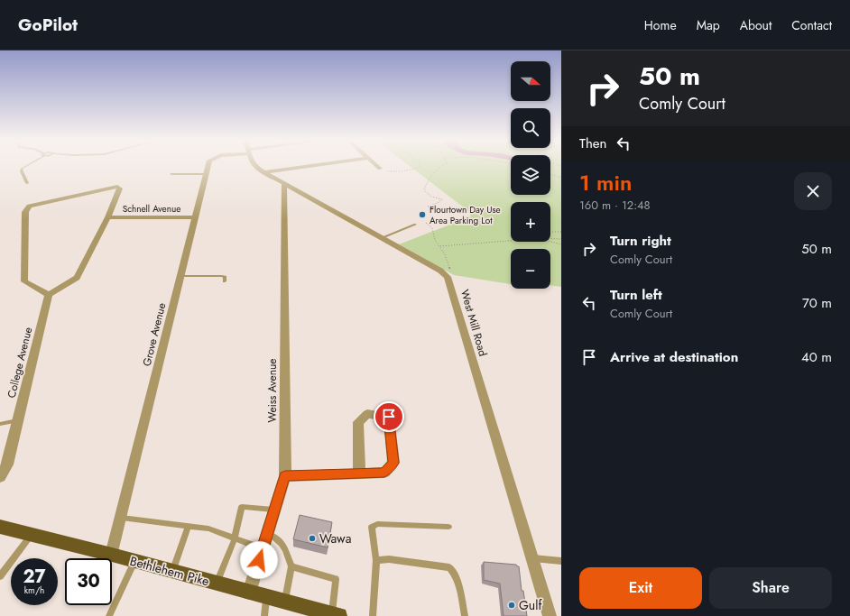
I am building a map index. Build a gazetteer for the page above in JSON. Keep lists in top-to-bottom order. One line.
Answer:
{"streets":{"main road":["Bethlehem Pike"],"street":["Schnell Avenue","West Mill Road","Grove Avenue","College Avenue","Weiss Avenue"]},"crossings":[["Schnell Avenue","Grove Avenue"],["West Mill Road","Weiss Avenue"],["Grove Avenue","Bethlehem Pike"],["Weiss Avenue","Bethlehem Pike"]],"places":["Flourtown Day Use Area Parking Lot","Wawa","Gulf"],"north":"right","page":{"header":"GoPilot","nav":["Home","Map","About","Contact"],"turn":["50 m","Comly Court"],"map_buttons":["+","−"],"then":"Then","heading":["1 min","160 m · 12:48"],"list":[{"name":"Turn right","note":"Comly Court","value":"50 m"},{"name":"Turn left","note":"Comly Court","value":"70 m"},{"name":"Arrive at destination","value":"40 m"}],"speed":"27 km/h","limit":"30","buttons":["Exit","Share"]}}
